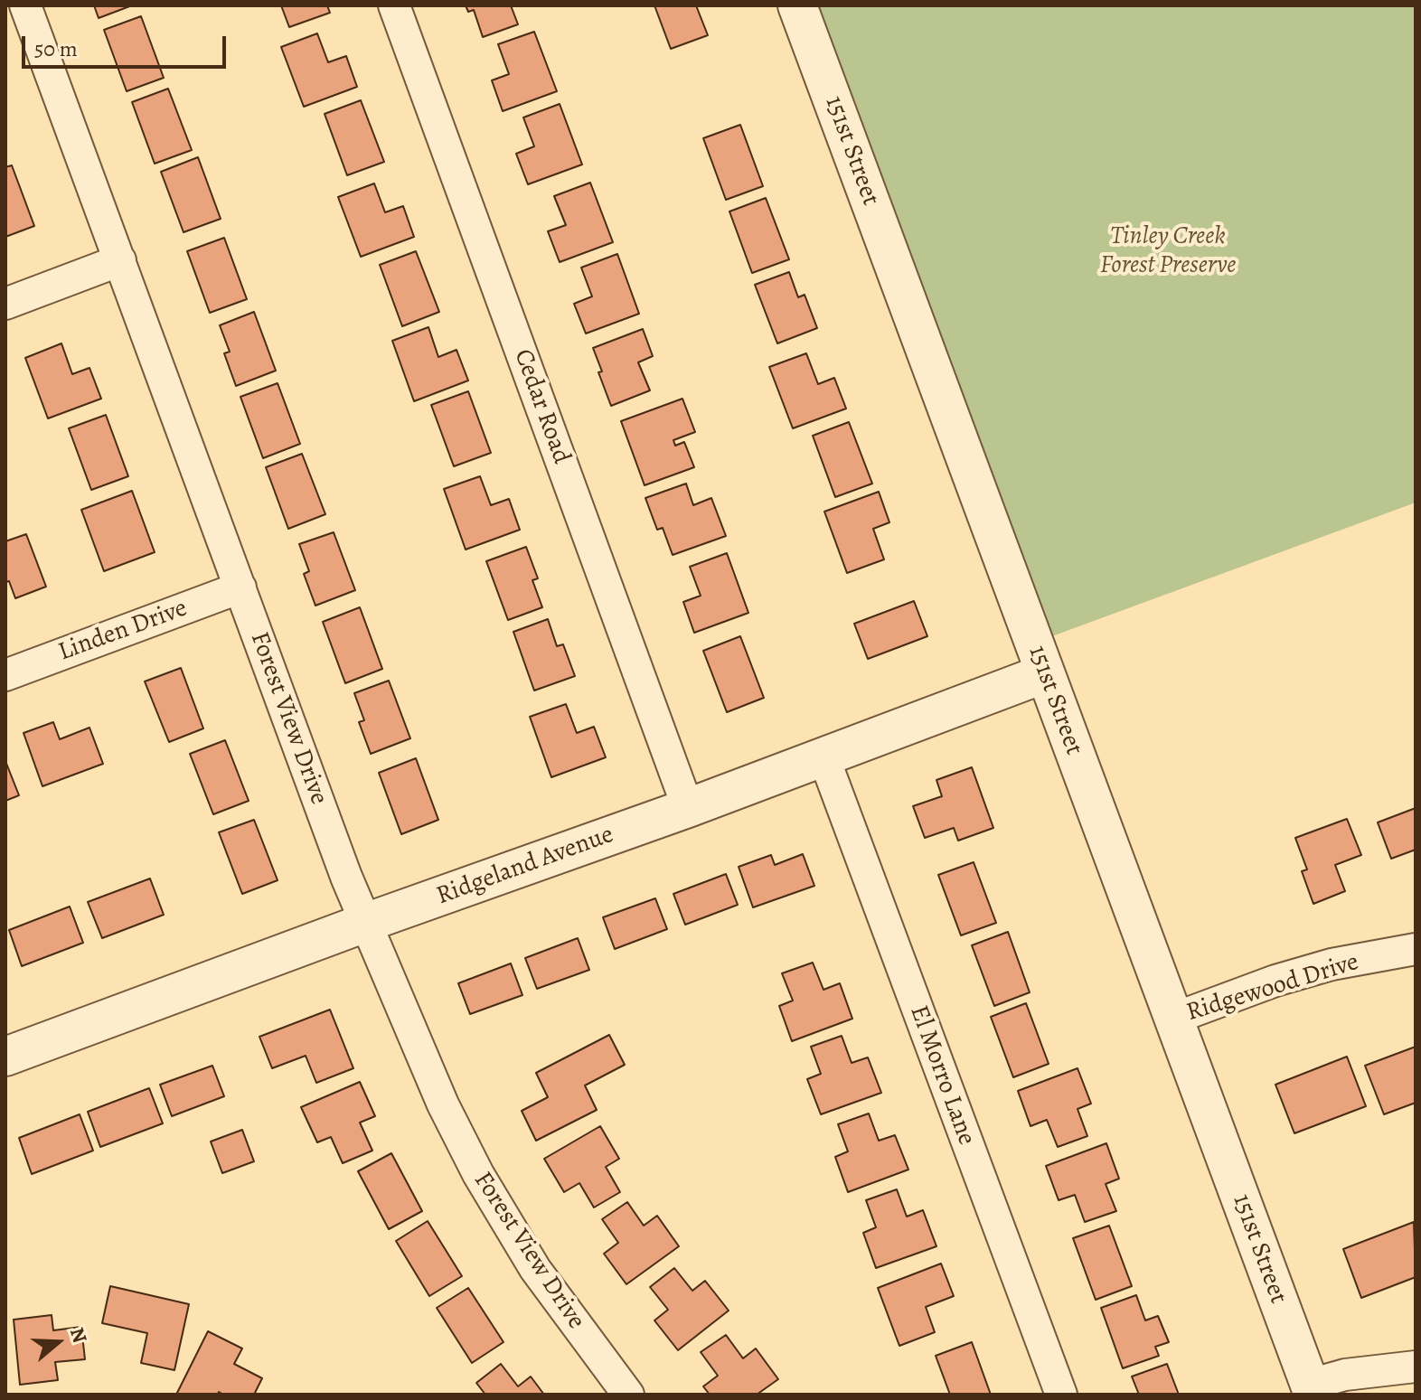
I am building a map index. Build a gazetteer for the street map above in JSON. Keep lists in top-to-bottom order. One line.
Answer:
{"streets":{"street":["151st Street","Cedar Road","Linden Drive","Forest View Drive","Ridgeland Avenue","Ridgewood Drive","El Morro Lane"]},"crossings":[["151st Street","Ridgeland Avenue"],["151st Street","Ridgewood Drive"],["Cedar Road","Ridgeland Avenue"],["Linden Drive","Forest View Drive"],["Forest View Drive","Ridgeland Avenue"],["Ridgeland Avenue","El Morro Lane"]],"parks":["Tinley Creek Forest Preserve"],"scale_bar":"50 m","north":"right"}
